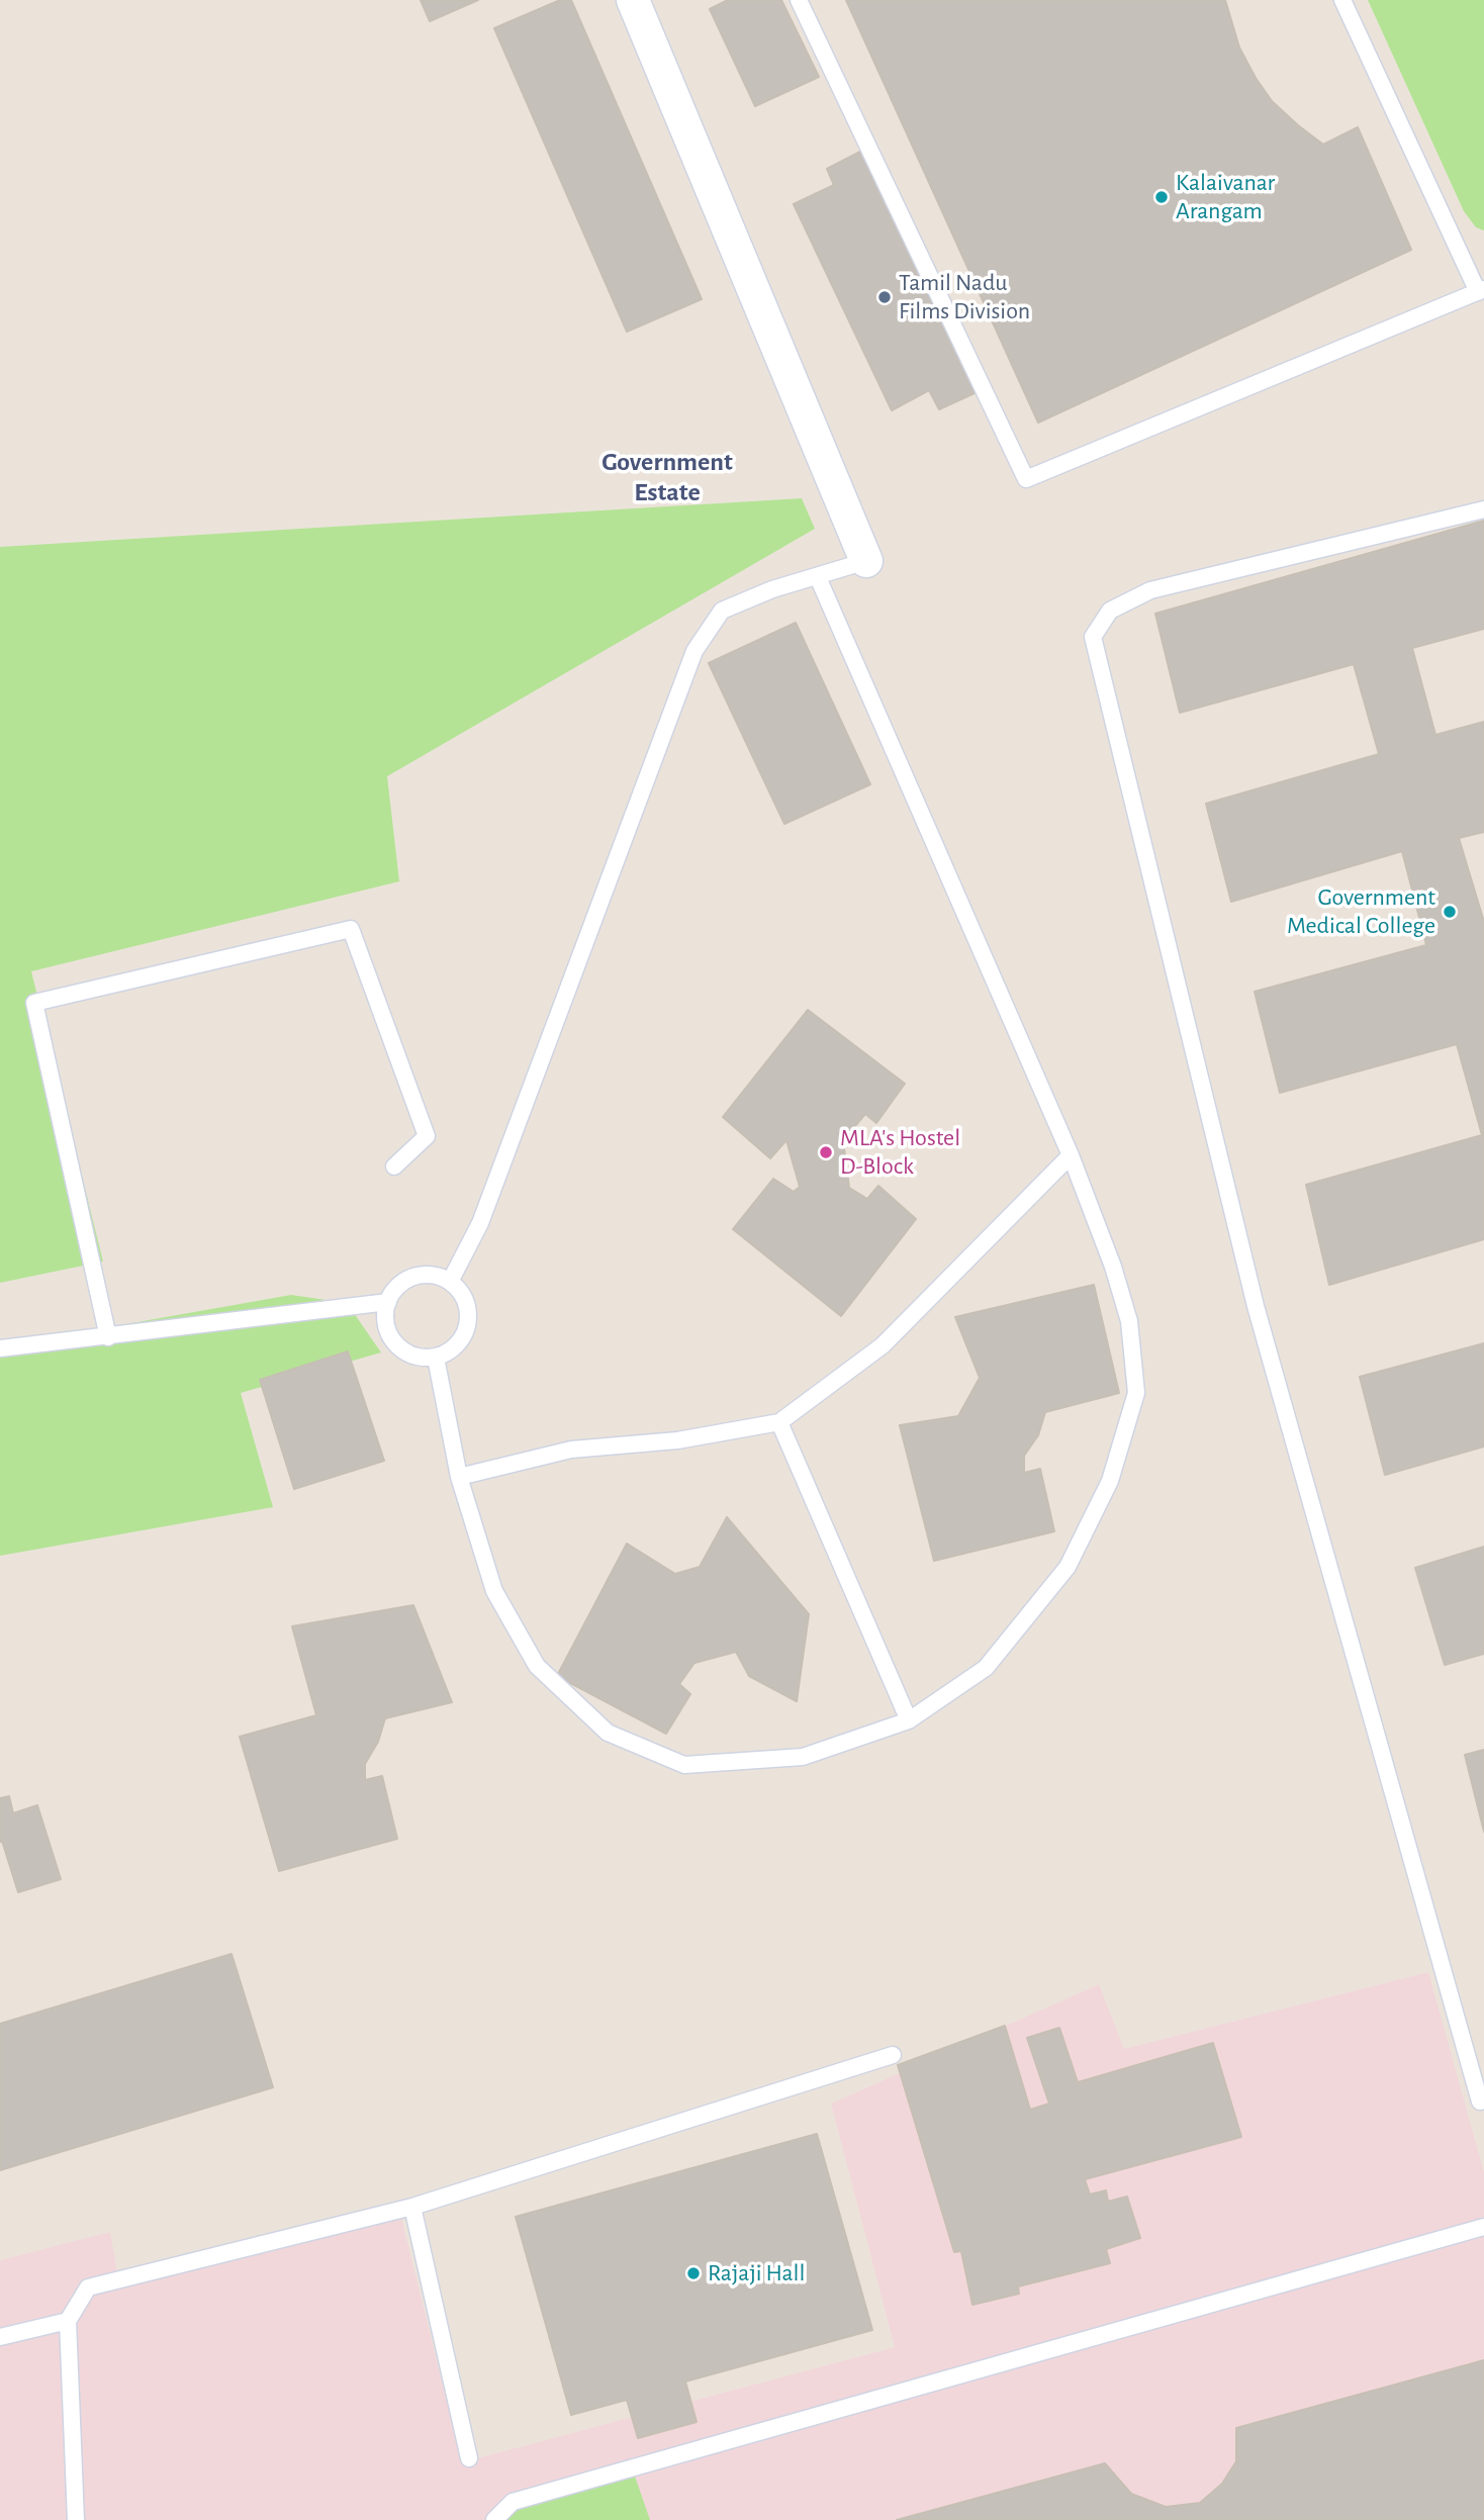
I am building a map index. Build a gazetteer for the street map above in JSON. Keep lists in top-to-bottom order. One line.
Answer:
{"districts":["Government Estate"],"places":["Kalaivanar Arangam","Tamil Nadu Films Division","Government Medical College","MLA's Hostel D-Block","Rajaji Hall"]}
